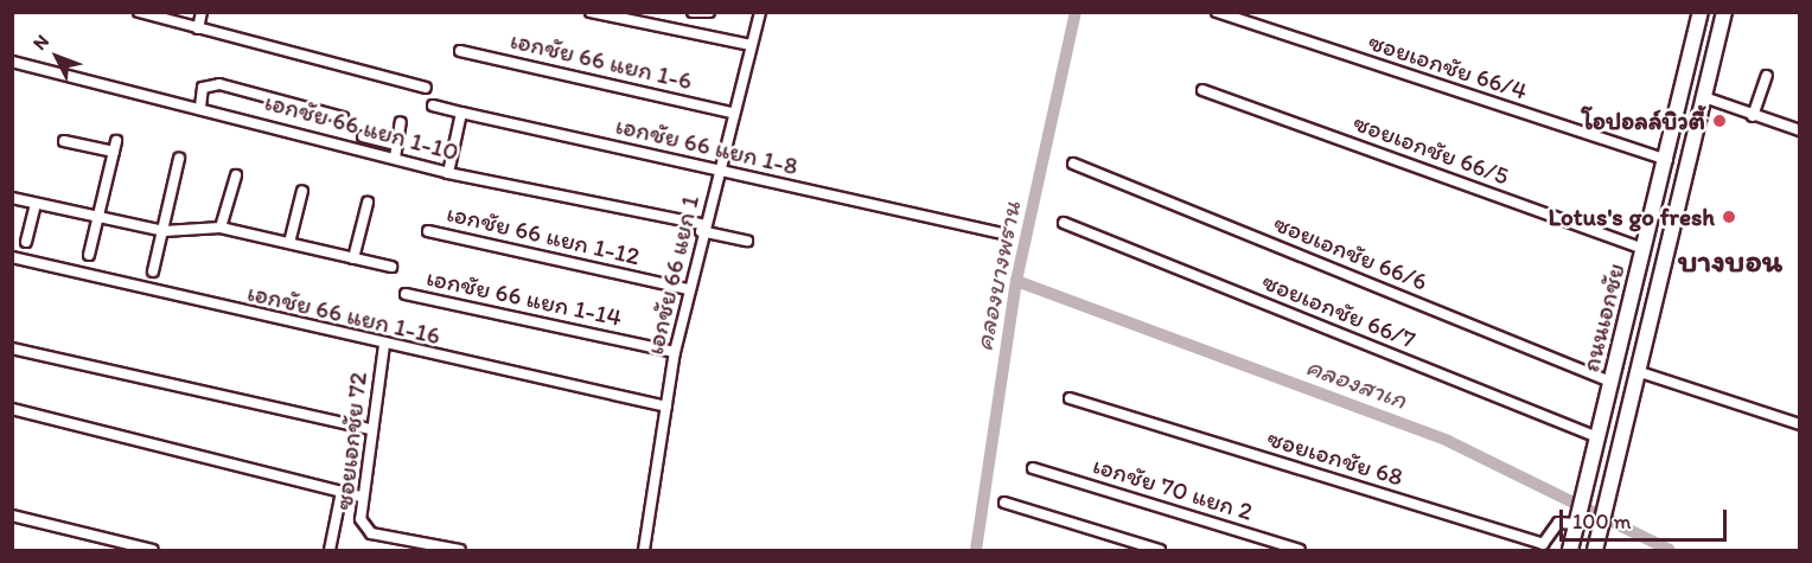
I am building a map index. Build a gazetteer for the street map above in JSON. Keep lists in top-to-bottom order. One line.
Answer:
{"streets":{"main road":["ถนนเอกชัย"],"street":["เอกชัย 66 แยก 1-6","ซอยเอกชัย 66/4","เอกชัย 66 แยก 1-10","เอกชัย 66 แยก 1-8","ซอยเอกชัย 66/5","เอกชัย 66 แยก 1-12","ซอยเอกชัย 66/6","เอกชัย 66 แยก 1","เอกชัย 66 แยก 1-14","ซอยเอกชัย 66/7","เอกชัย 66 แยก 1-16","ซอยเอกชัย 72","ซอยเอกชัย 68","เอกชัย 70 แยก 2"]},"crossings":[["เอกชัย 66 แยก 1-6","เอกชัย 66 แยก 1"],["ซอยเอกชัย 66/4","ถนนเอกชัย"],["เอกชัย 66 แยก 1-10","เอกชัย 66 แยก 1"],["เอกชัย 66 แยก 1-8","เอกชัย 66 แยก 1"],["ซอยเอกชัย 66/5","ถนนเอกชัย"],["เอกชัย 66 แยก 1-12","เอกชัย 66 แยก 1"],["ซอยเอกชัย 66/6","ถนนเอกชัย"],["เอกชัย 66 แยก 1","เอกชัย 66 แยก 1-14"],["เอกชัย 66 แยก 1","เอกชัย 66 แยก 1-16"],["ซอยเอกชัย 66/7","ถนนเอกชัย"],["เอกชัย 66 แยก 1-16","ซอยเอกชัย 72"],["ถนนเอกชัย","ซอยเอกชัย 68"]],"districts":["บางบอน"],"water":["คลองบางพราน","คลองสาเก"],"places":["โอปอลล์บิวตี้","Lotus's go fresh"],"scale_bar":"100 m","north":"top left"}
